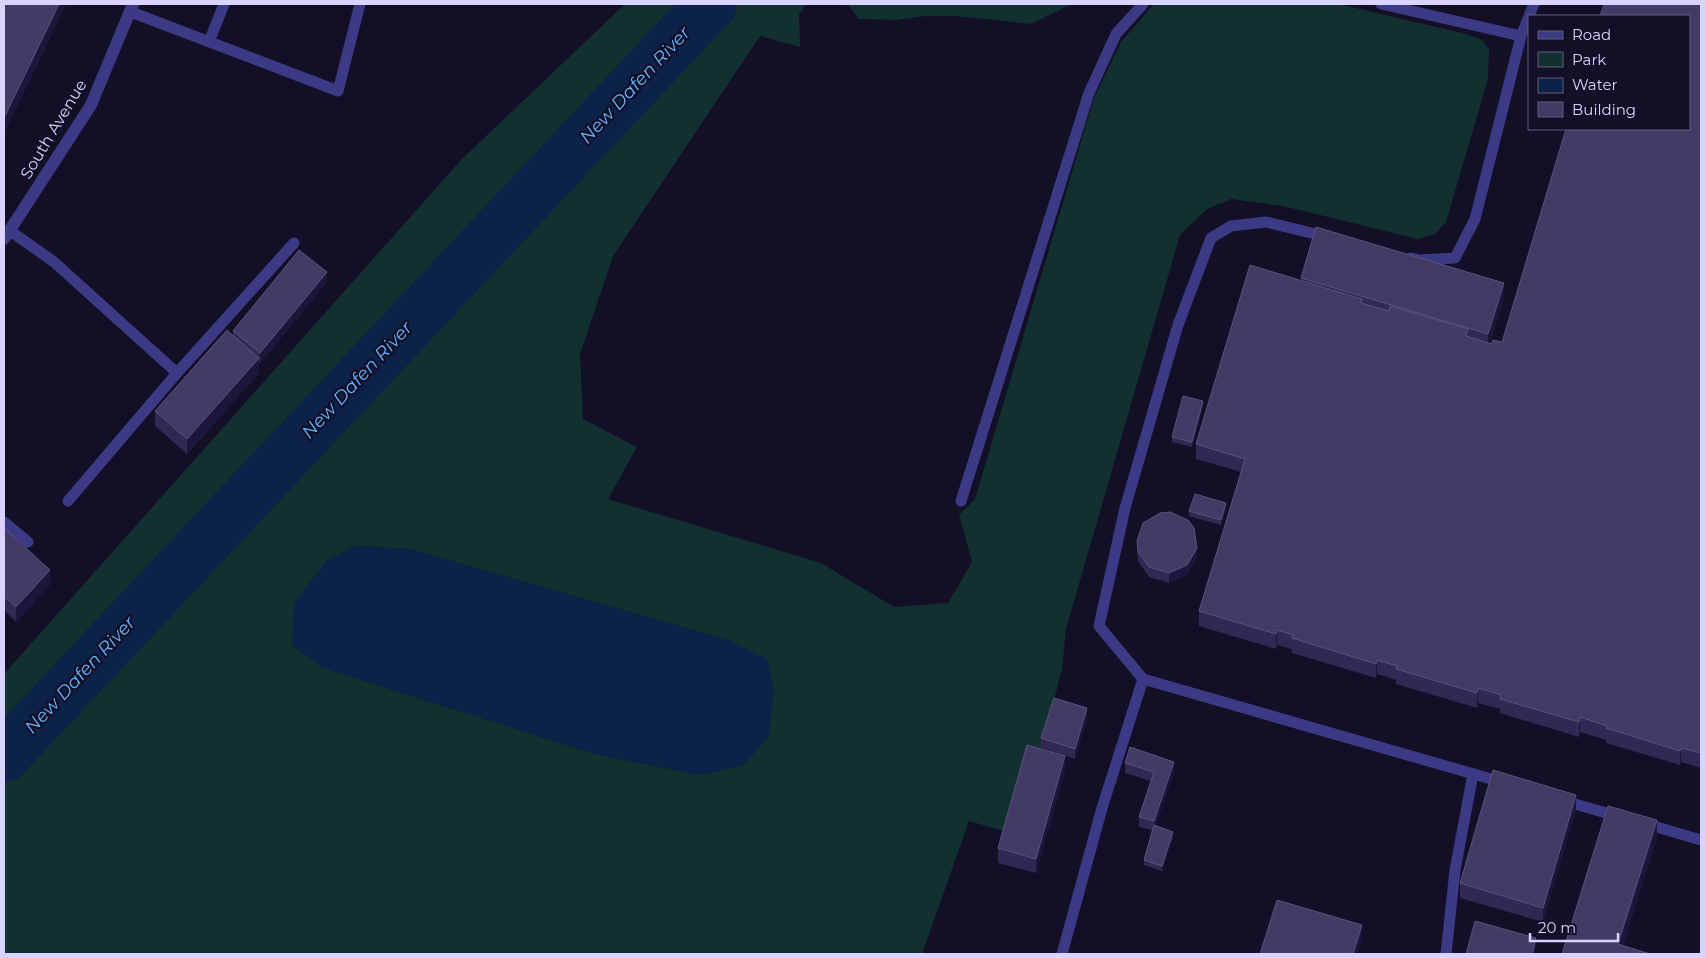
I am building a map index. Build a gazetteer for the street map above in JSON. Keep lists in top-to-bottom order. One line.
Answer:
{"streets":{"street":["South Avenue"]},"water":["New Dafen River"],"legend":["Road","Park","Water","Building"],"scale_bar":"20 m"}
